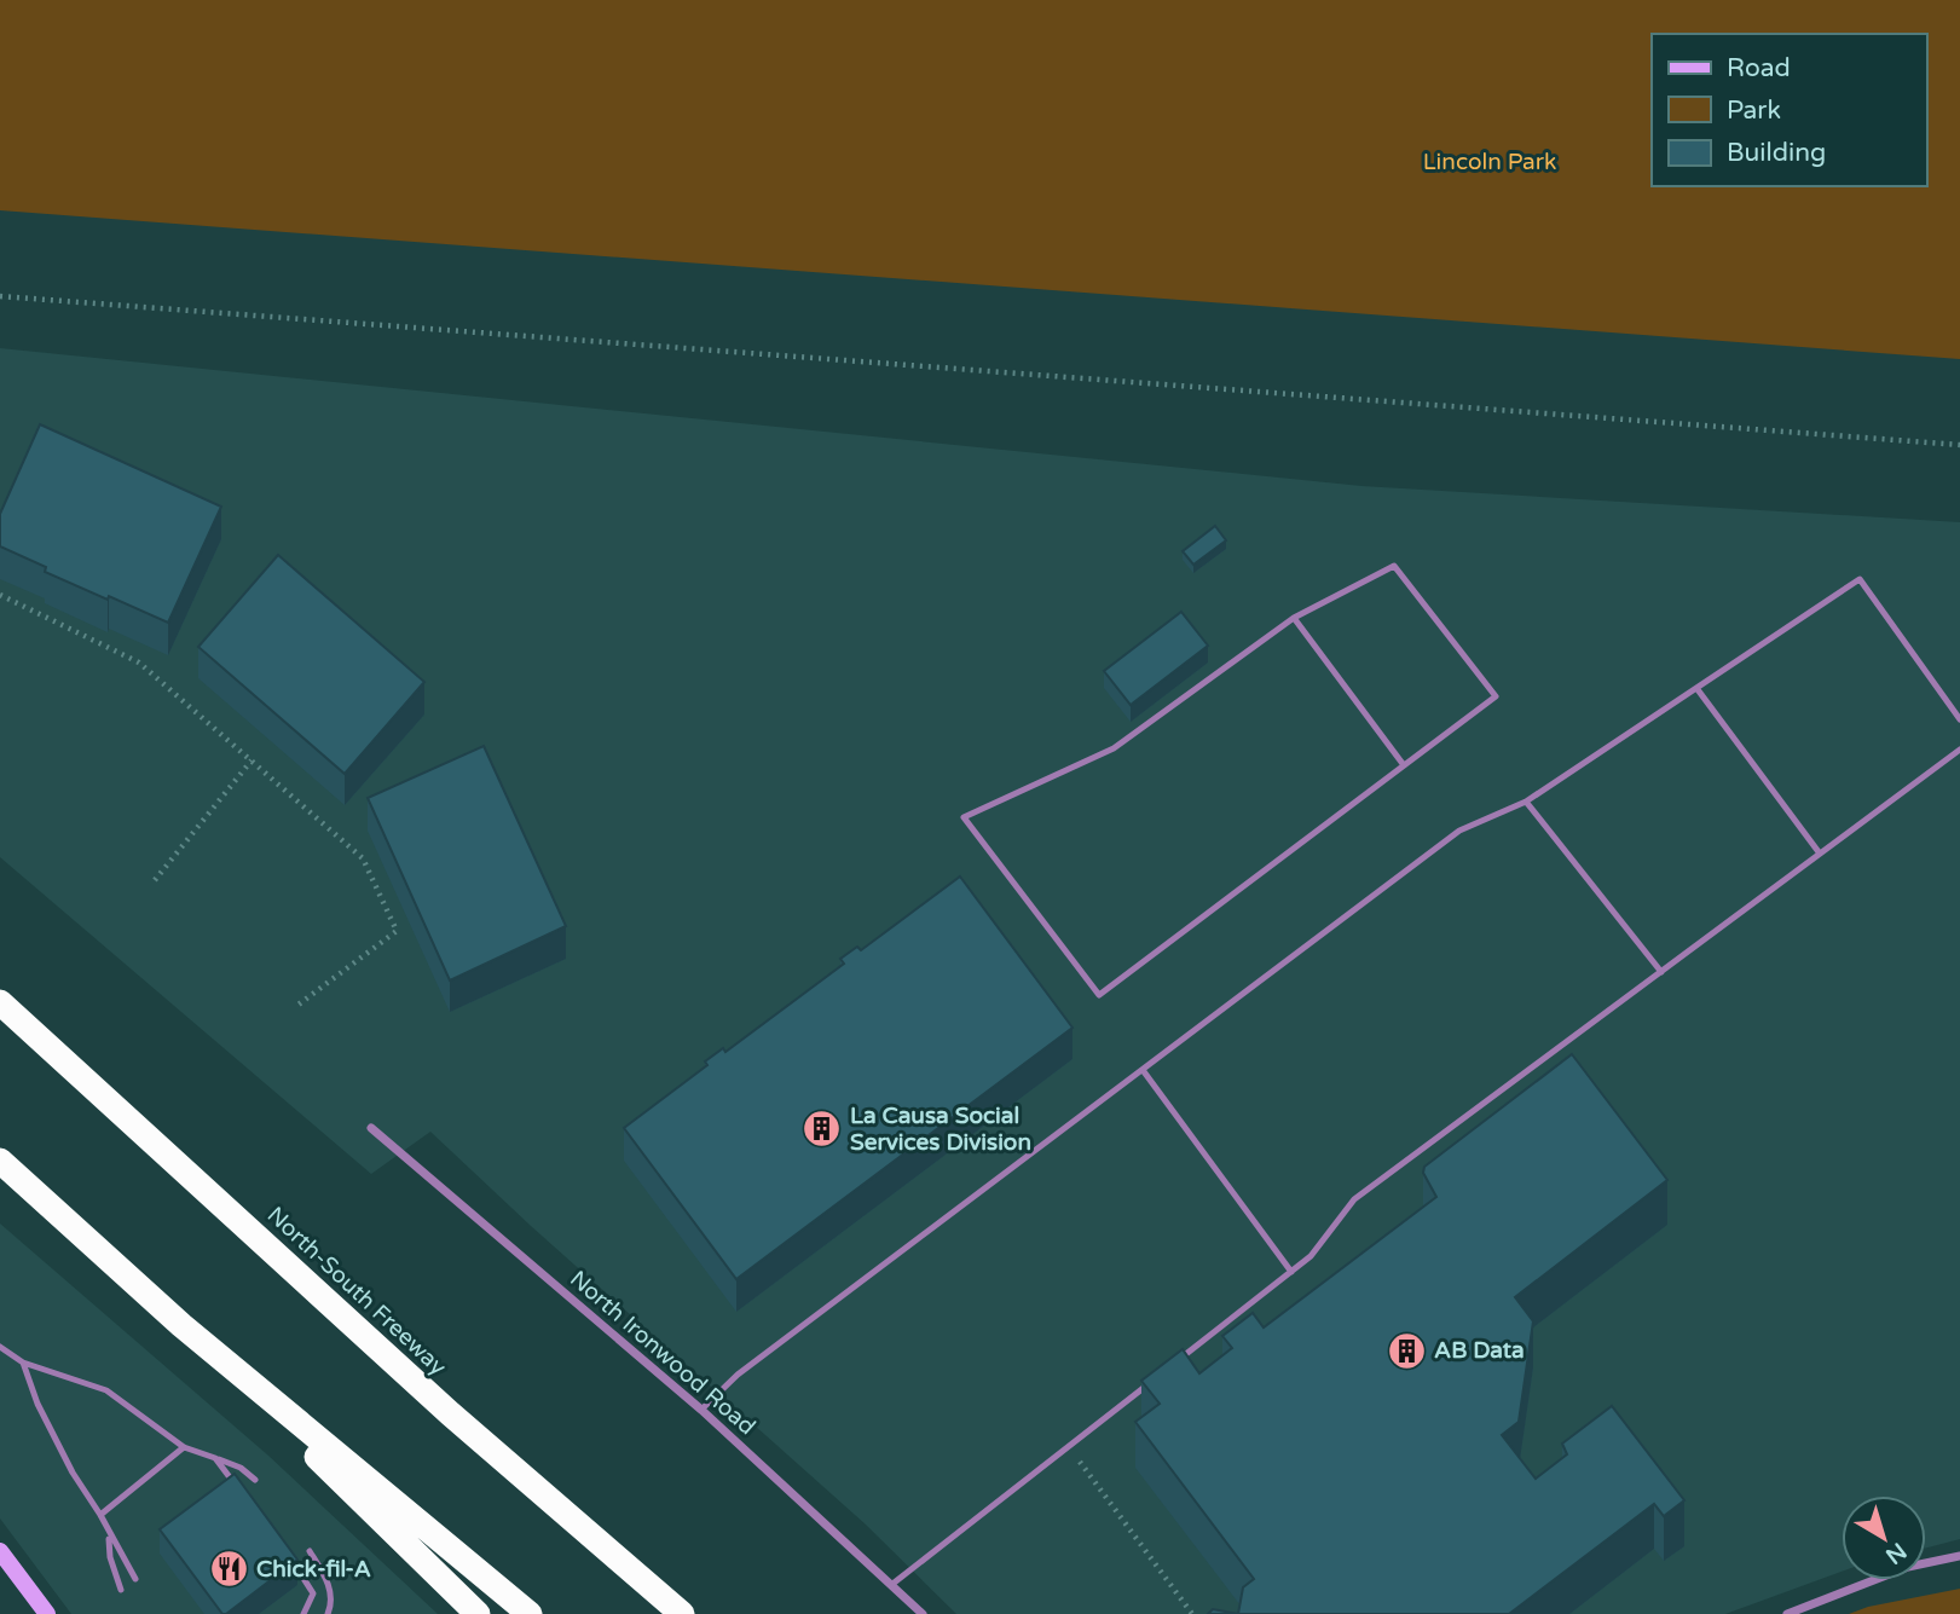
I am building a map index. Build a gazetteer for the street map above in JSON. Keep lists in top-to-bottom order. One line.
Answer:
{"streets":{"highway":["North-South Freeway"],"street":["North Ironwood Road"]},"parks":["Lincoln Park"],"places":{"building":["La Causa Social Services Division","AB Data"],"restaurant":["Chick-fil-A"]},"legend":["Road","Park","Building"],"north":"bottom right"}
